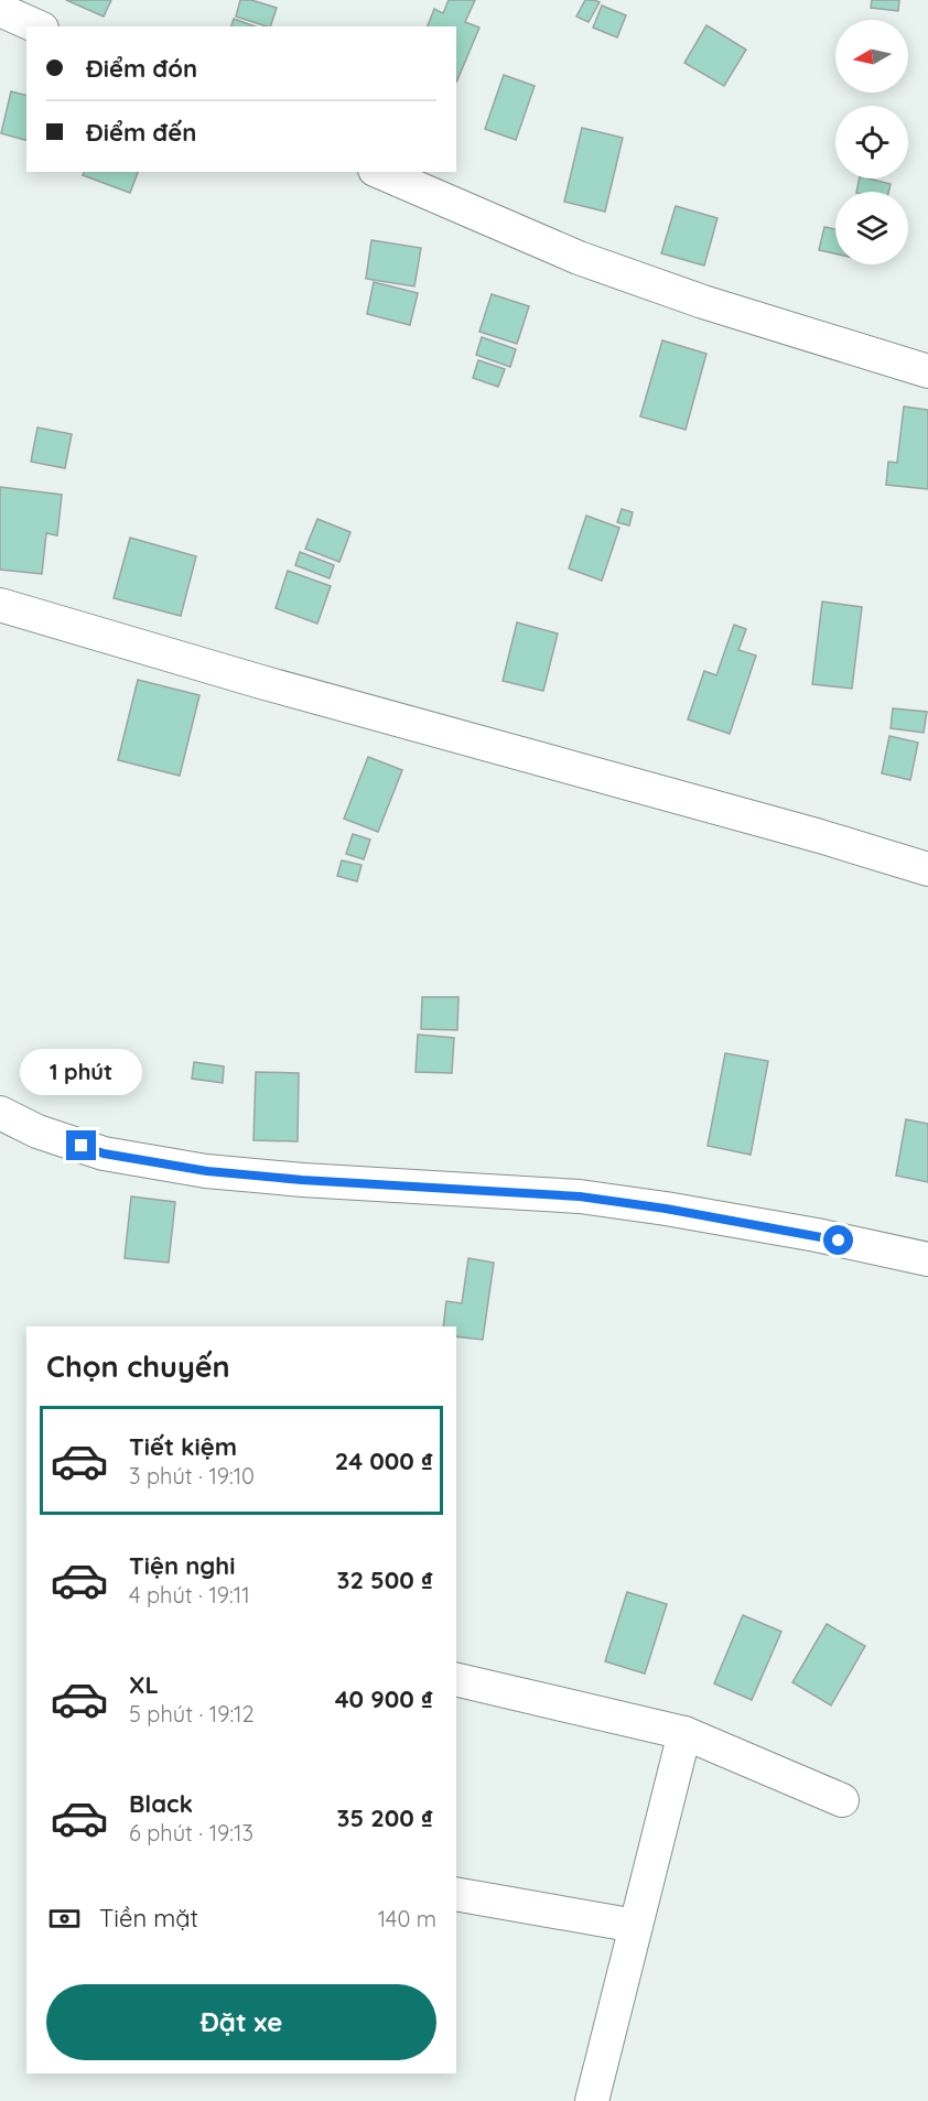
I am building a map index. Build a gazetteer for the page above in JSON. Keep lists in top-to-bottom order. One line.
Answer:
{"north":"left","page":{"banner":["Điểm đón","Điểm đến"],"bubble":"1 phút","heading":"Chọn chuyến","list":[{"name":"Tiết kiệm","note":"3 phút · 19:10","value":"24 000 ₫"},{"name":"Tiện nghi","note":"4 phút · 19:11","value":"32 500 ₫"},{"name":"XL","note":"5 phút · 19:12","value":"40 900 ₫"},{"name":"Black","note":"6 phút · 19:13","value":"35 200 ₫"}],"pay":["Tiền mặt","140 m"],"buttons":"Đặt xe"}}
